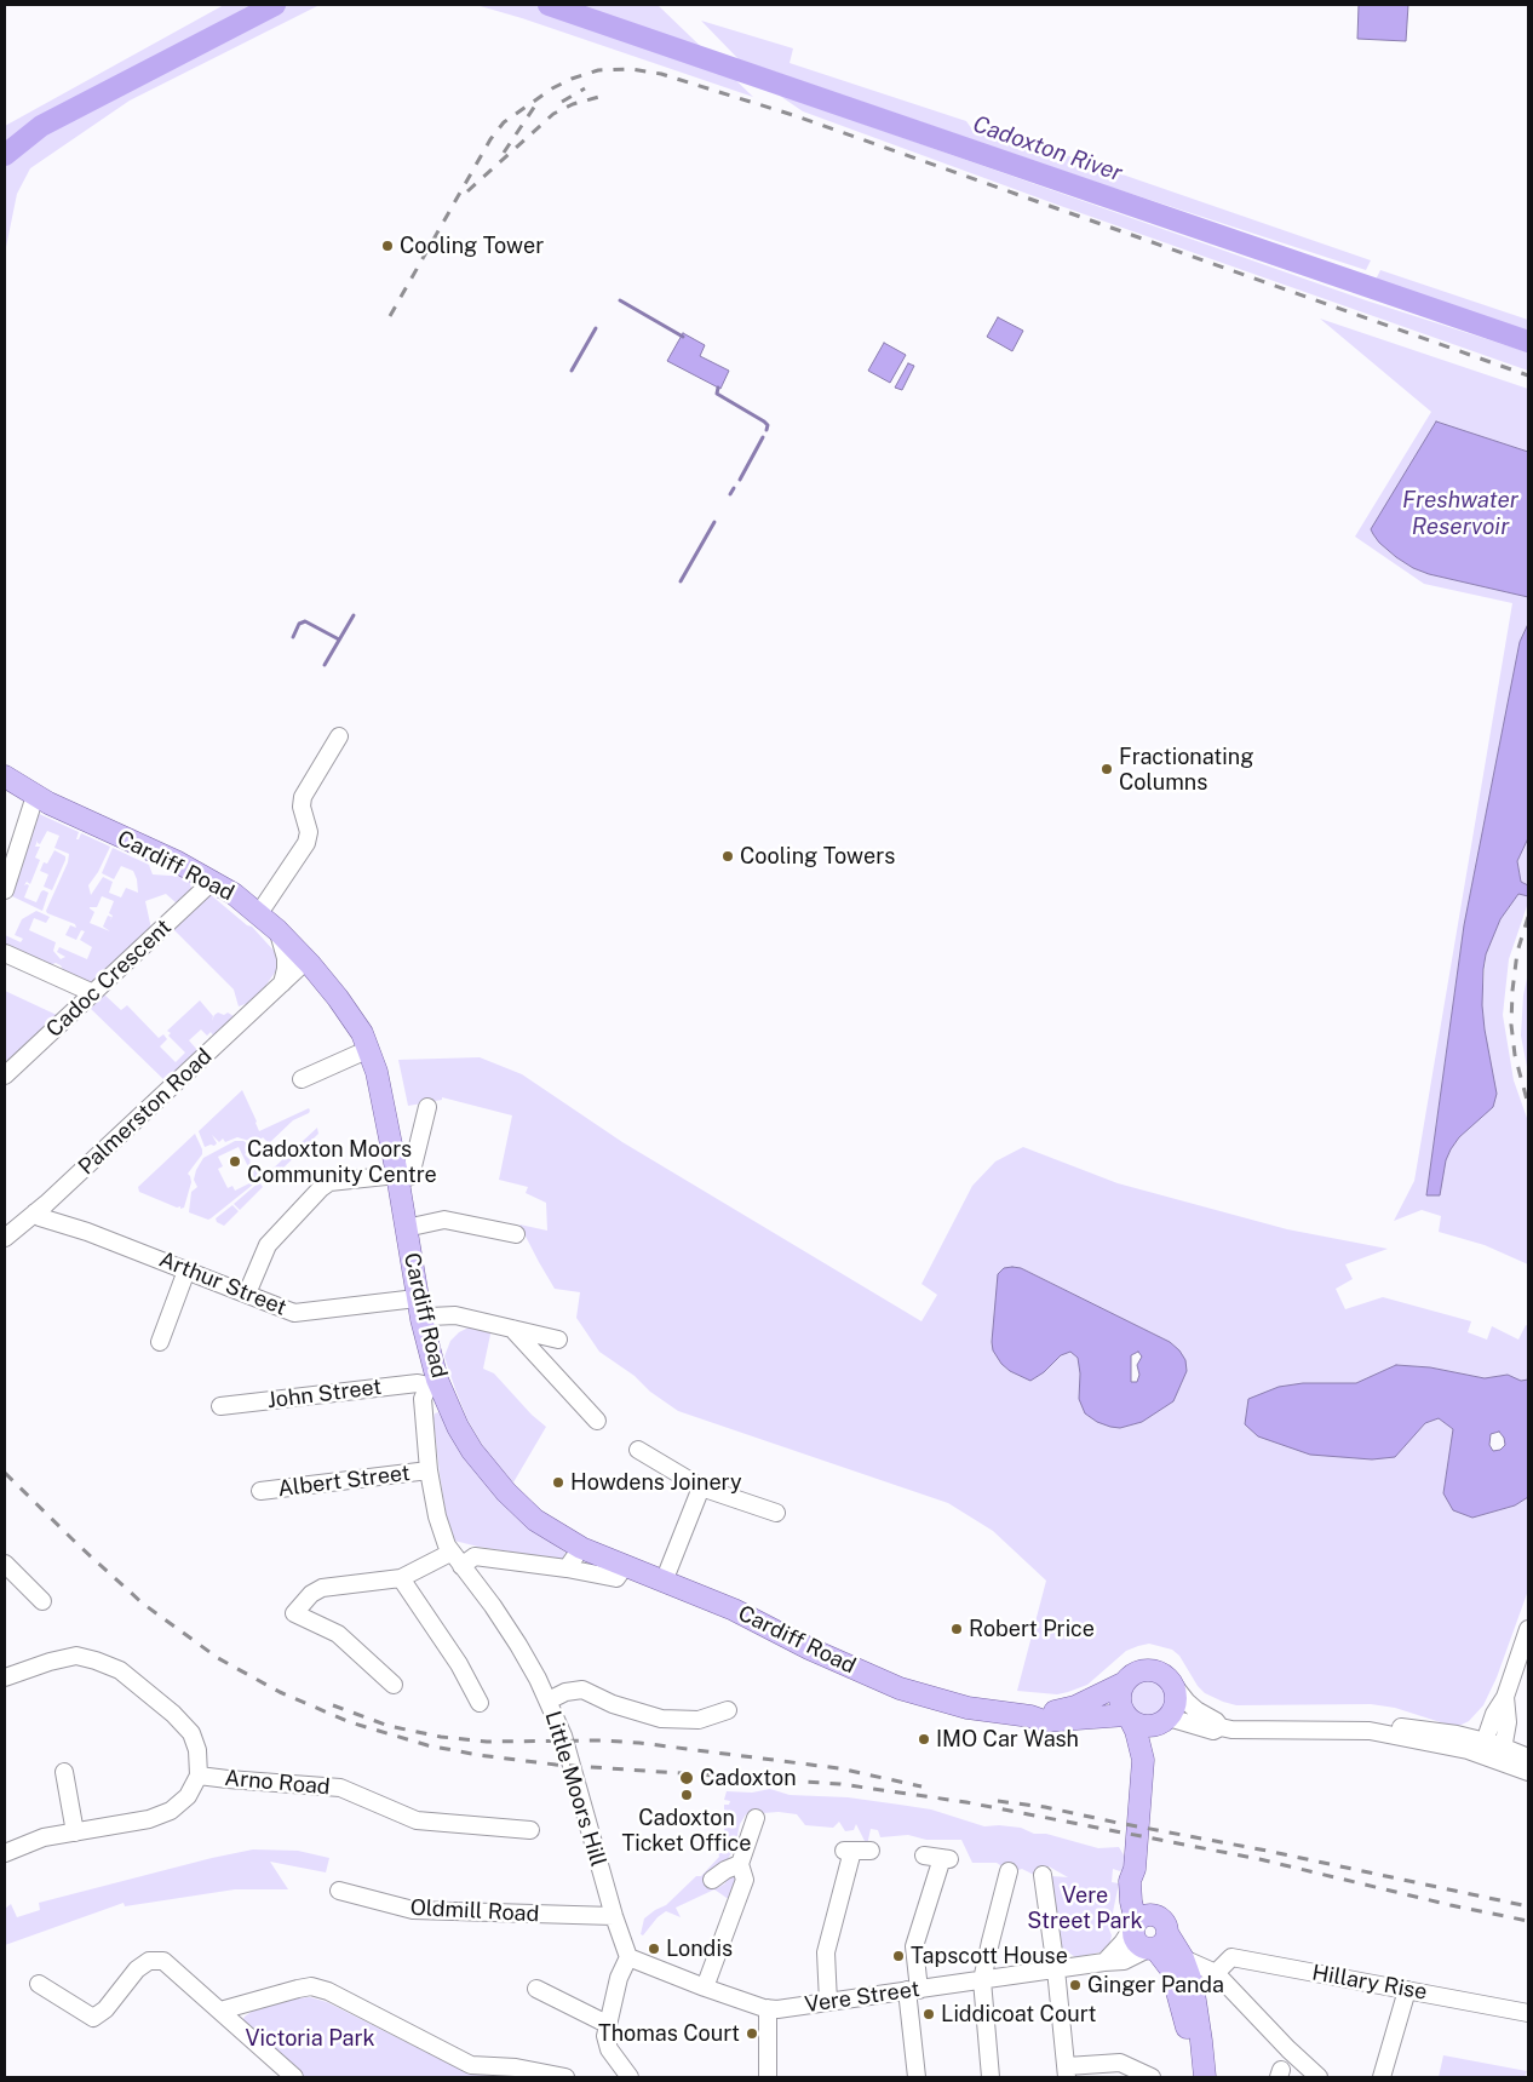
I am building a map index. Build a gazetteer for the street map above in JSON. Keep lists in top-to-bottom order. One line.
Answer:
{"streets":{"main road":["Cardiff Road"],"street":["Cadoc Crescent","Palmerston Road","Arthur Street","John Street","Albert Street","Arno Road","Little Moors Hill","Oldmill Road","Hillary Rise","Vere Street"]},"crossings":[["Cardiff Road","Cadoc Crescent"],["Cardiff Road","Palmerston Road"],["Cardiff Road","Arthur Street"],["Cardiff Road","John Street"],["Cardiff Road","Little Moors Hill"],["Palmerston Road","Arthur Street"],["John Street","Little Moors Hill"],["Albert Street","Little Moors Hill"],["Little Moors Hill","Oldmill Road"],["Little Moors Hill","Vere Street"]],"water":["Cadoxton River","Freshwater Reservoir"],"parks":["Vere Street Park","Victoria Park"],"places":["Cooling Tower","Fractionating Columns","Cooling Towers","Cadoxton Moors Community Centre","Howdens Joinery","Robert Price","IMO Car Wash","Cadoxton","Cadoxton Ticket Office","Londis","Tapscott House","Ginger Panda","Liddicoat Court","Thomas Court"]}
